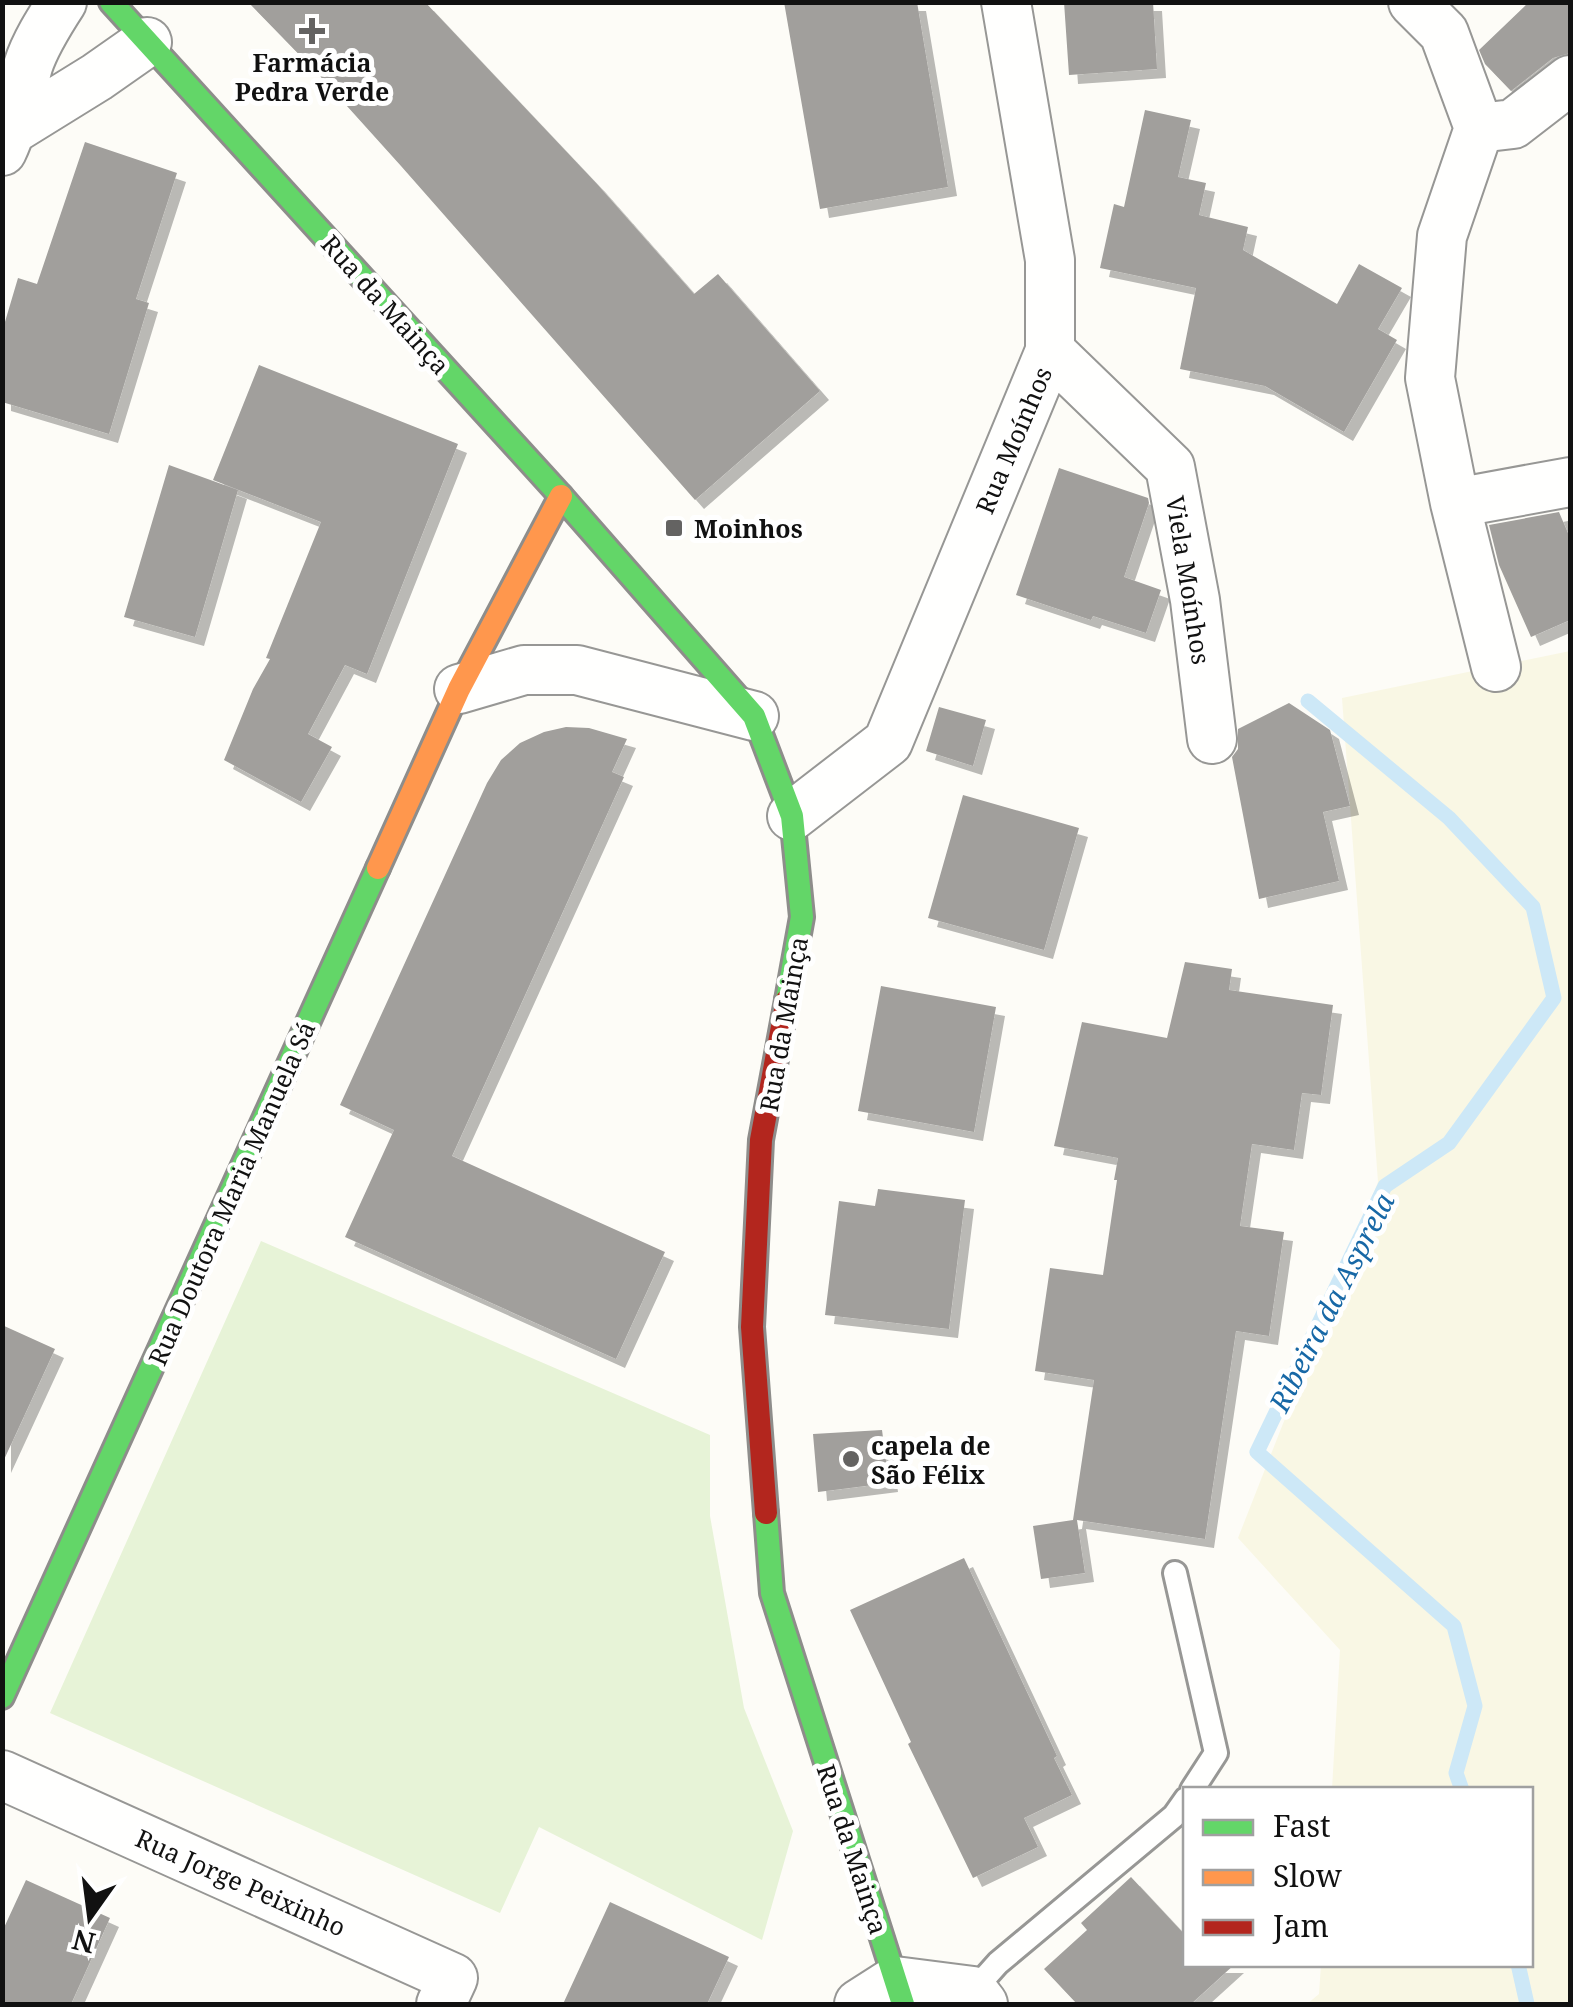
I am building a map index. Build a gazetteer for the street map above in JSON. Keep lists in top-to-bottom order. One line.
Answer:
{"streets":{"street":["Rua da Mainça","Rua Moínhos","Viela Moínhos","Rua Doutora Maria Manuela Sá","Rua Jorge Peixinho"]},"crossings":[["Rua da Mainça","Rua Moínhos"],["Rua da Mainça","Rua Doutora Maria Manuela Sá"],["Rua Moínhos","Viela Moínhos"]],"water":["Ribeira da Asprela"],"places":{"health":["Farmácia Pedra Verde"],"transit":["Moinhos"],"other":["capela de São Félix"]},"legend":["Fast","Slow","Jam"],"north":"bottom"}
